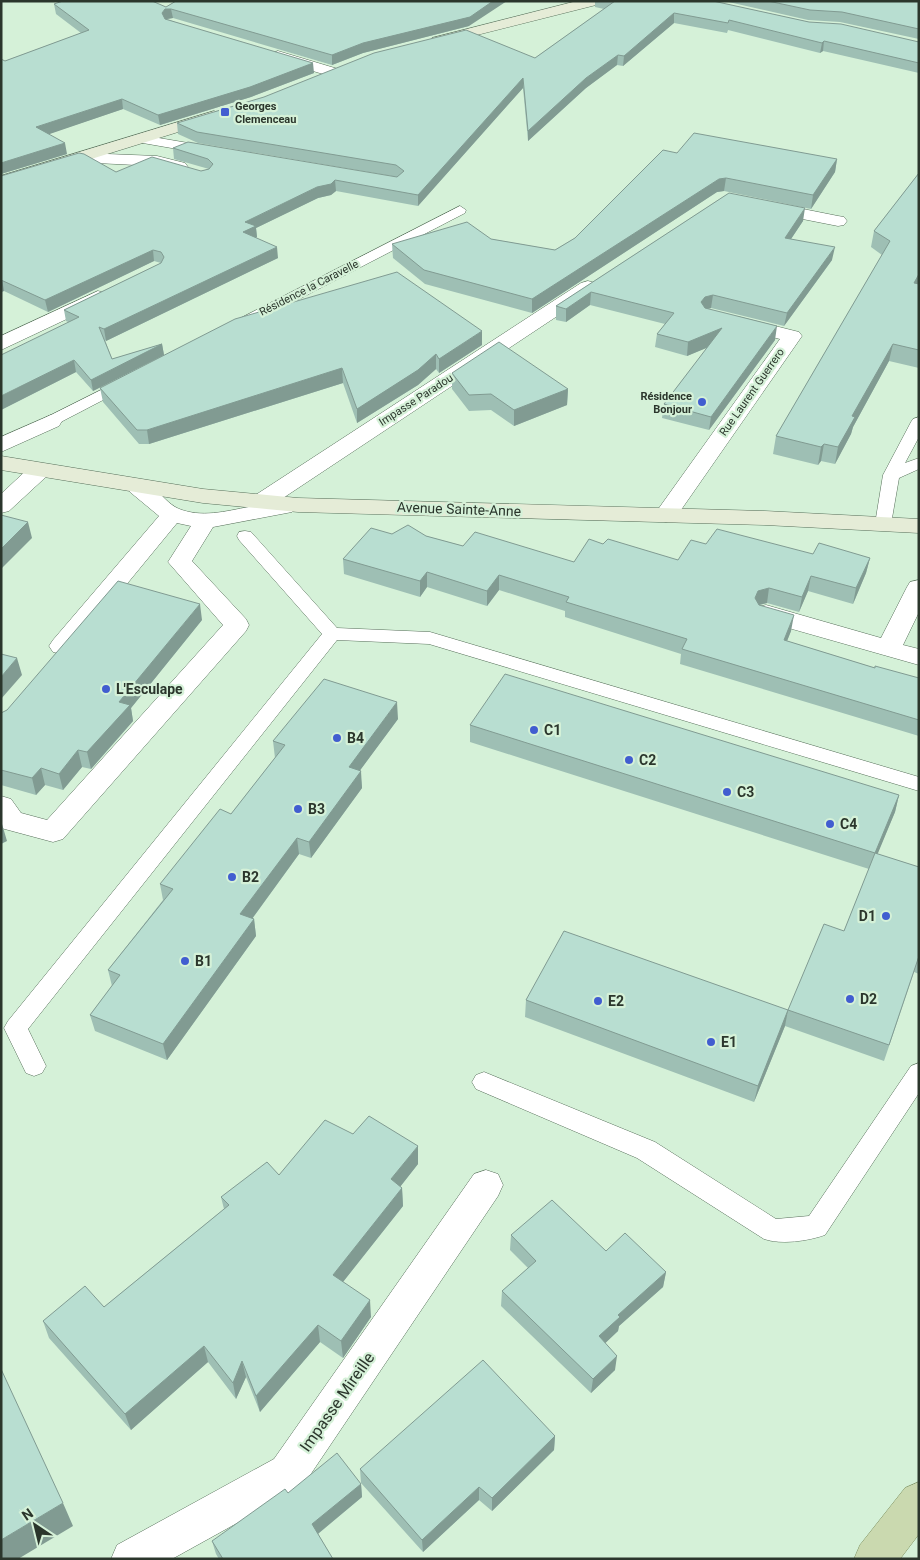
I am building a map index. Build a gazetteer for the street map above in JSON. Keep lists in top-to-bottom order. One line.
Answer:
{"streets":{"main road":["Avenue Sainte-Anne"],"street":["Rue Laurent Guerrero","Impasse Paradou","Impasse Mireille"],"lane":["Résidence la Caravelle"]},"crossings":[["Rue Laurent Guerrero","Avenue Sainte-Anne"],["Impasse Paradou","Avenue Sainte-Anne"]],"places":{"transit":["Georges Clemenceau"],"other":["Résidence Bonjour","L'Esculape","C1","B4","C2","C3","B3","C4","B2","D1","B1","D2","E2","E1"]},"north":"top left"}
